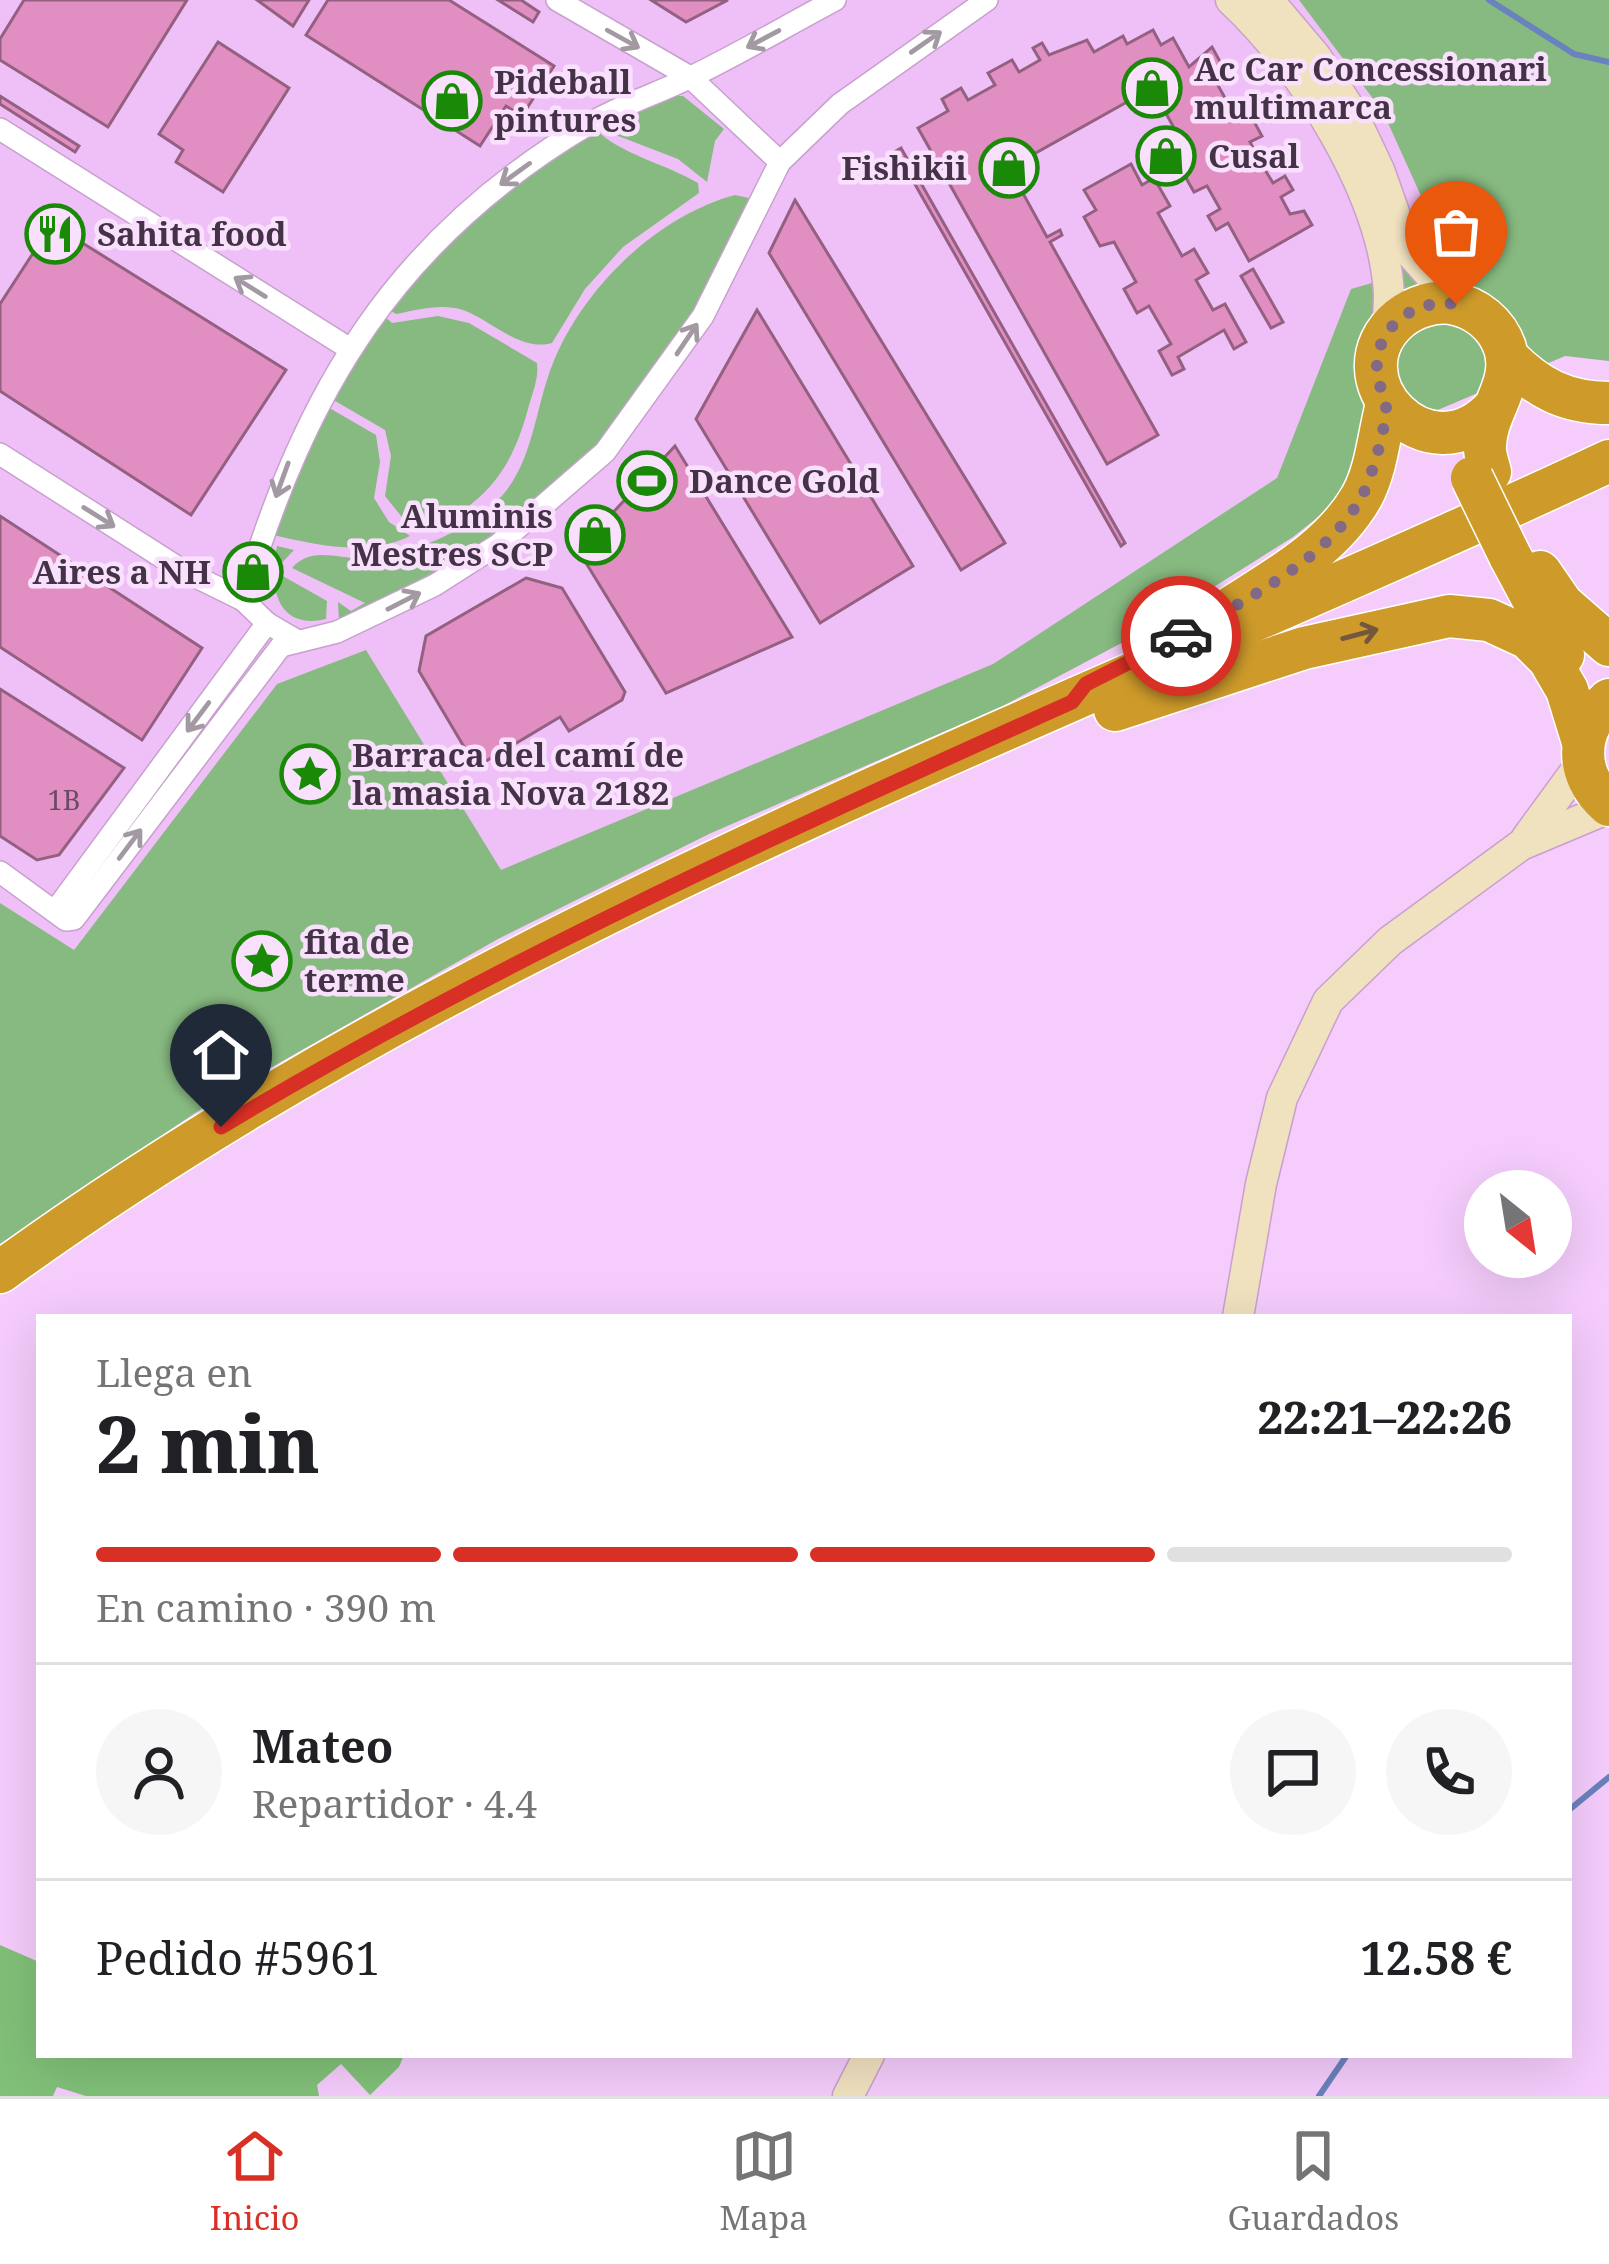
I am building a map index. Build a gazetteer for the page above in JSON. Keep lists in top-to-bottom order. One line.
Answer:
{"places":{"shop":["Ac Car Concessionari multimarca","Pideball pintures","Cusal","Fishikii","Aluminis Mestres SCP","Aires a NH"],"restaurant":["Sahita food"],"sports":["Dance Gold"],"place":["Barraca del camí de la masia Nova 2182","fita de terme"]},"house_numbers":["1B"],"north":"bottom right","page":{"heading":["2 min","Llega en","22:21–22:26"],"panel":["Mateo","Repartidor · 4.4","Pedido #5961","12.58 €"],"bar":"En camino · 390 m","tabs":["Inicio","Mapa","Guardados"]}}
